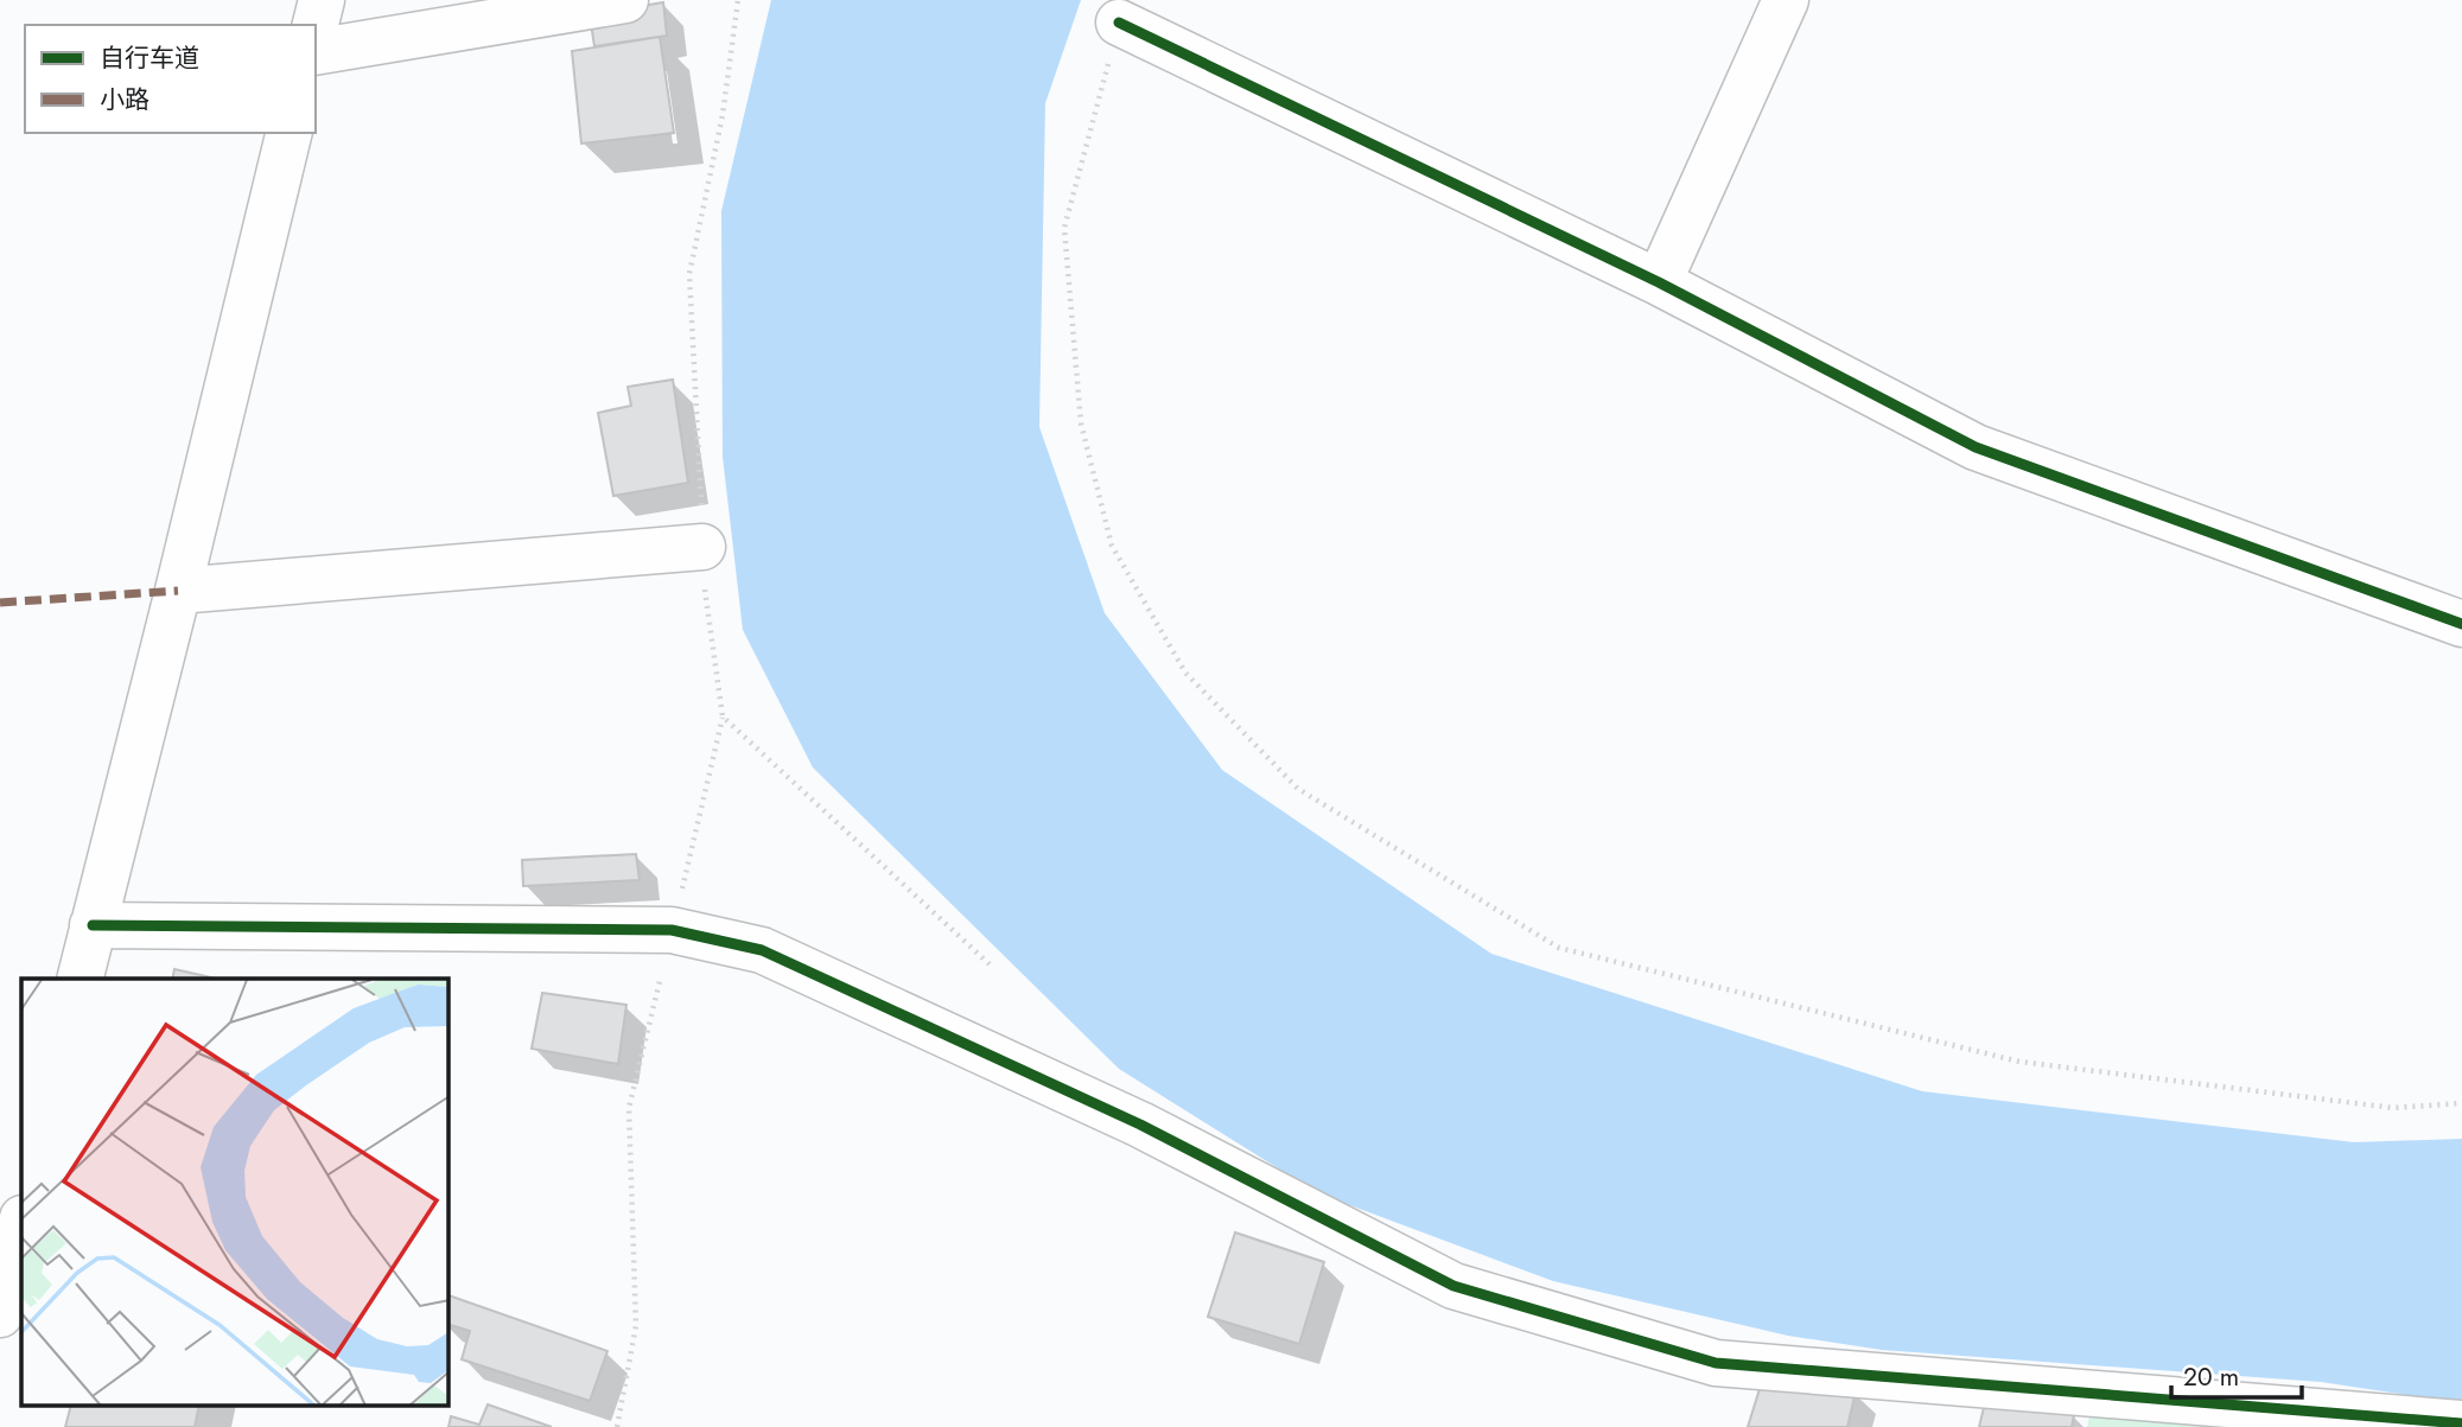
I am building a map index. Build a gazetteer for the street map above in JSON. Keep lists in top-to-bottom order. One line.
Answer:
{"legend":["自行车道","小路"],"scale_bar":"20 m"}
